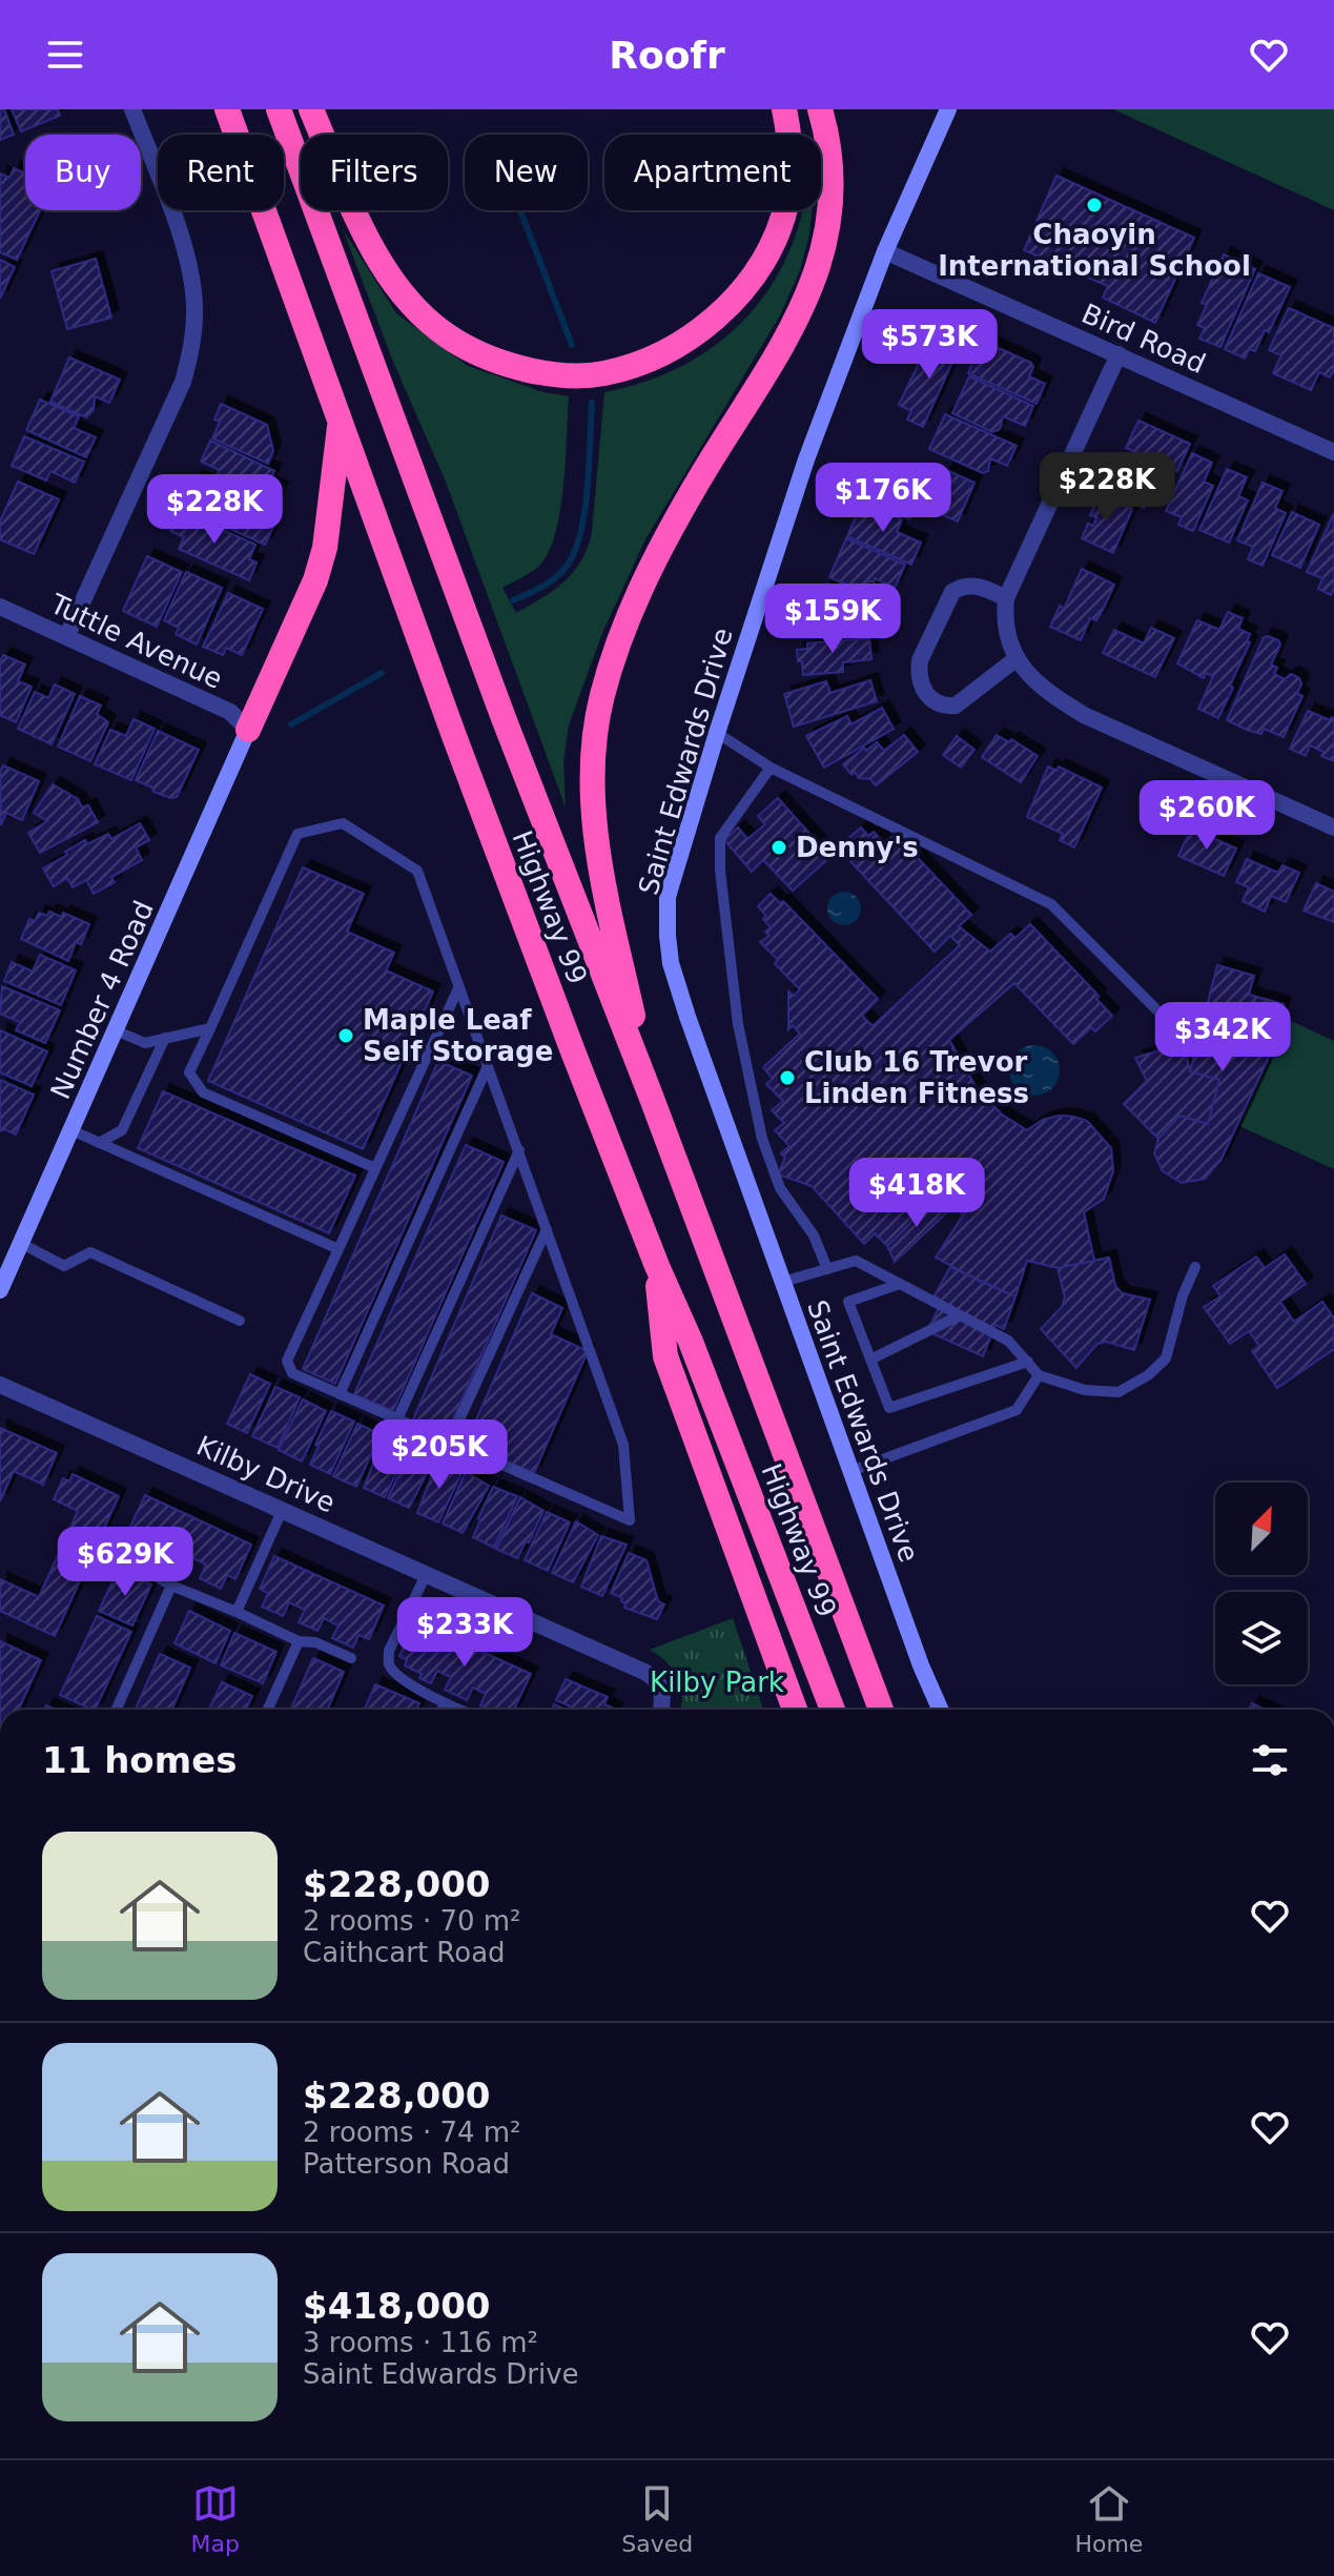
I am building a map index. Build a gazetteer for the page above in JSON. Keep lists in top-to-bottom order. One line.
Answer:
{"streets":{"highway":["Highway 99"],"street":["Bird Road","Tuttle Avenue","Saint Edwards Drive","Number 4 Road","Kilby Drive"]},"crossings":[["Bird Road","Saint Edwards Drive"],["Tuttle Avenue","Number 4 Road"]],"parks":["Kilby Park"],"places":["Chaoyin International School","Denny's","Maple Leaf Self Storage","Club 16 Trevor Linden Fitness"],"north":"top right","page":{"header":"Roofr","chip":["Buy","Rent","Filters","New","Apartment"],"price":["$573K","$228K","$176K","$228K","$159K","$260K","$342K","$418K","$205K","$629K","$233K"],"heading":"11 homes","list":[{"name":"$228,000","note":"2 rooms · 70 m² · Caithcart Road"},{"name":"$228,000","note":"2 rooms · 74 m² · Patterson Road"},{"name":"$418,000","note":"3 rooms · 116 m² · Saint Edwards Drive"}],"tabs":["Map","Saved","Home"]}}
